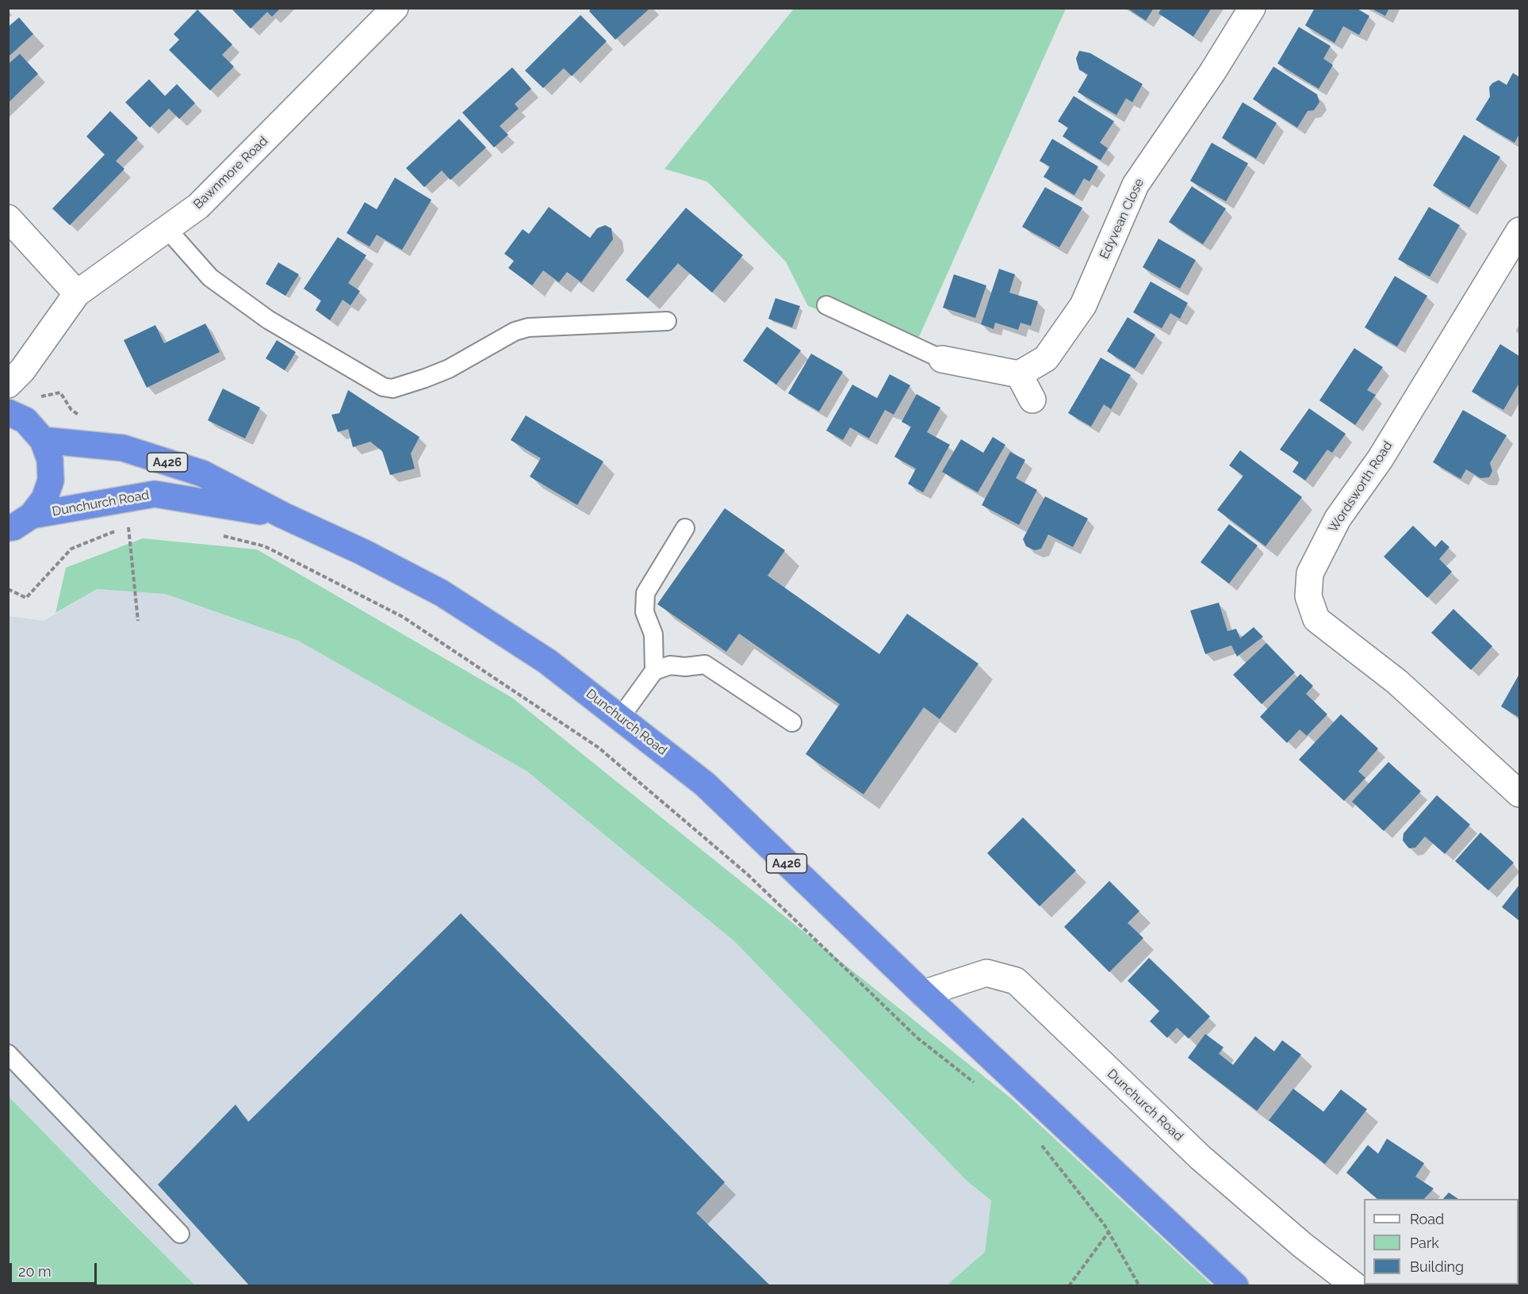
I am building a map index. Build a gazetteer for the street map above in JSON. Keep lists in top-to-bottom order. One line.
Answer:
{"streets":{"highway":["A426","Dunchurch Road"],"street":["Bawnmore Road","Edyvean Close","Wordsworth Road"]},"crossings":[["Bawnmore Road","Dunchurch Road"]],"legend":["Road","Park","Building"],"scale_bar":"20 m"}
